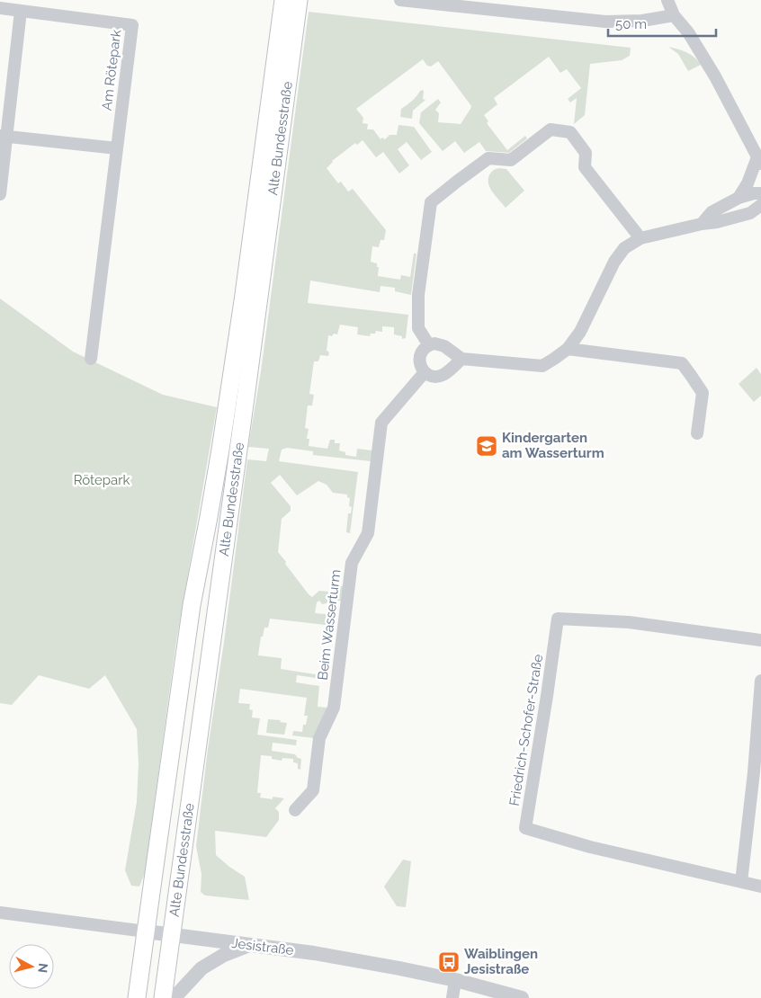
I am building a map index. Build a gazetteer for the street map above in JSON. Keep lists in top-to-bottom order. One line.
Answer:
{"streets":{"main road":["Alte Bundesstraße"],"street":["Am Rötepark","Beim Wasserturm","Friedrich-Schofer-Straße","Jesistraße"]},"crossings":[["Alte Bundesstraße","Jesistraße"]],"parks":["Rötepark"],"places":{"school or university":["Kindergarten am Wasserturm"],"bus stop":["Waiblingen Jesistraße"]},"scale_bar":"50 m","north":"right"}
